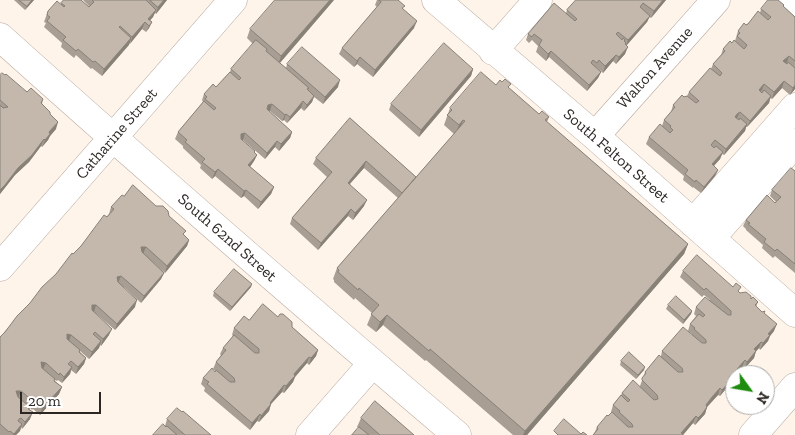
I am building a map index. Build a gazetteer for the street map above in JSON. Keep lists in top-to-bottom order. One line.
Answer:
{"streets":{"street":["Walton Avenue","Catharine Street","South Felton Street","South 62nd Street"]},"crossings":[["Walton Avenue","South Felton Street"],["Catharine Street","South 62nd Street"]],"scale_bar":"20 m","north":"bottom right"}
